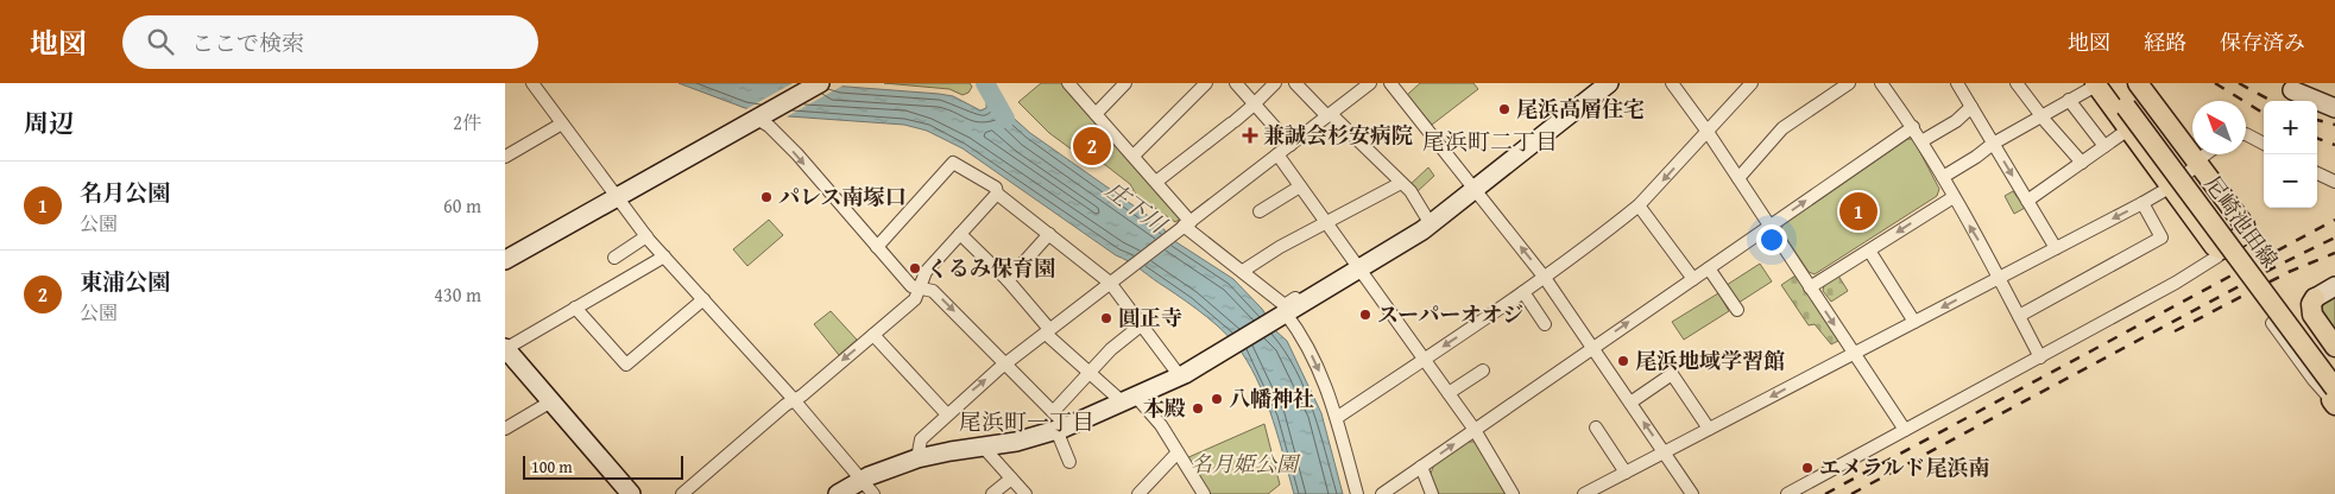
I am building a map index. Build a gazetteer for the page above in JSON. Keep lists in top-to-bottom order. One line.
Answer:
{"streets":{"main road":["尼崎池田線"]},"districts":["尾浜町二丁目","尾浜町一丁目"],"water":["庄下川"],"parks":["名月姫公園"],"places":{"other":["尾浜高層住宅","パレス南塚口","くるみ保育園","スーパーオオジ","圓正寺","尾浜地域学習館","八幡神社","本殿","エメラルド尾浜南"],"health":["兼誠会杉安病院"]},"scale_bar":"100 m","north":"top left","page":{"header":"地図","search":"ここで検索","nav":["地図","経路","保存済み"],"heading":["周辺","2件"],"map_buttons":["+","−"],"pins":["2","1"],"list":[{"mark":"1","name":"名月公園","note":"公園","value":"60 m"},{"mark":"2","name":"東浦公園","note":"公園","value":"430 m"}],"scale":"100 m"}}
